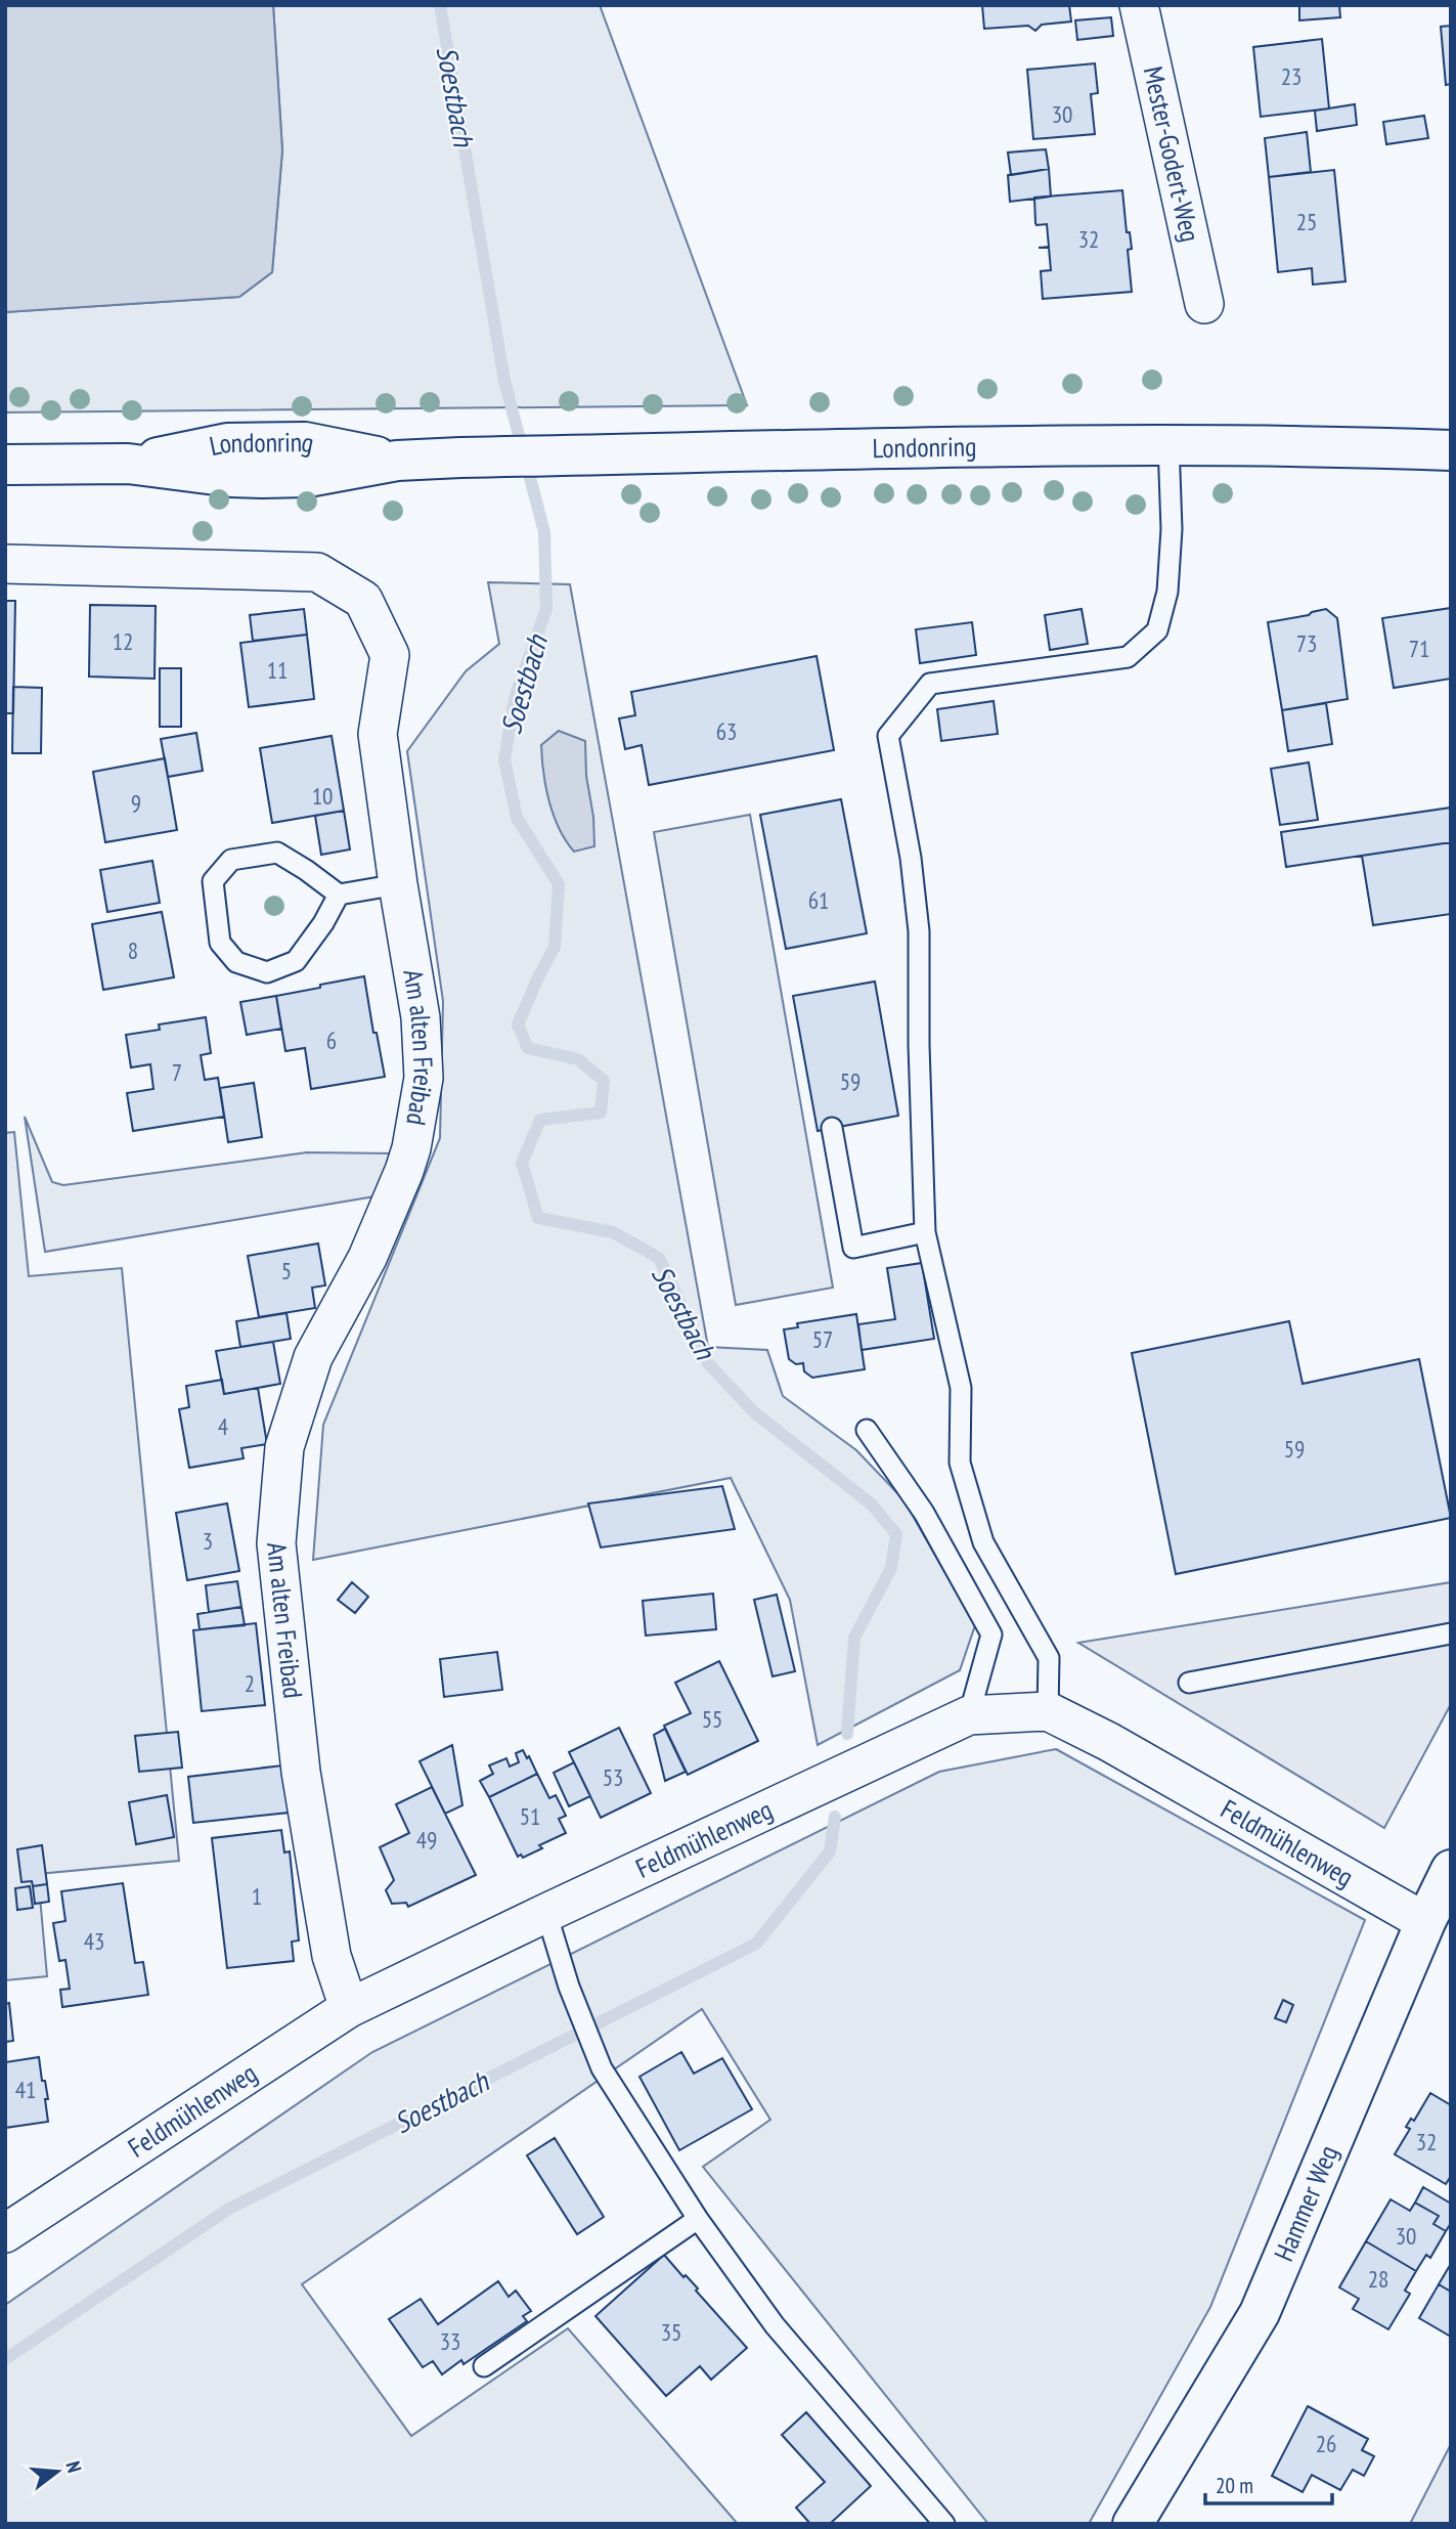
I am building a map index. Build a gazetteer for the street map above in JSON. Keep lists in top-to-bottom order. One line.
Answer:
{"streets":{"main road":["Londonring","Hammer Weg"],"street":["Mester-Godert-Weg","Am alten Freibad","Feldmühlenweg"]},"crossings":[["Am alten Freibad","Feldmühlenweg"],["Feldmühlenweg","Hammer Weg"]],"water":["Soestbach"],"house_numbers":["23","30","25","32","12","73","71","11","63","10","9","61","8","6","7","59","5","57","4","59","3","2","55","53","51","49","1","43","41","32","30","28","35","33","26"],"scale_bar":"20 m","north":"right"}
